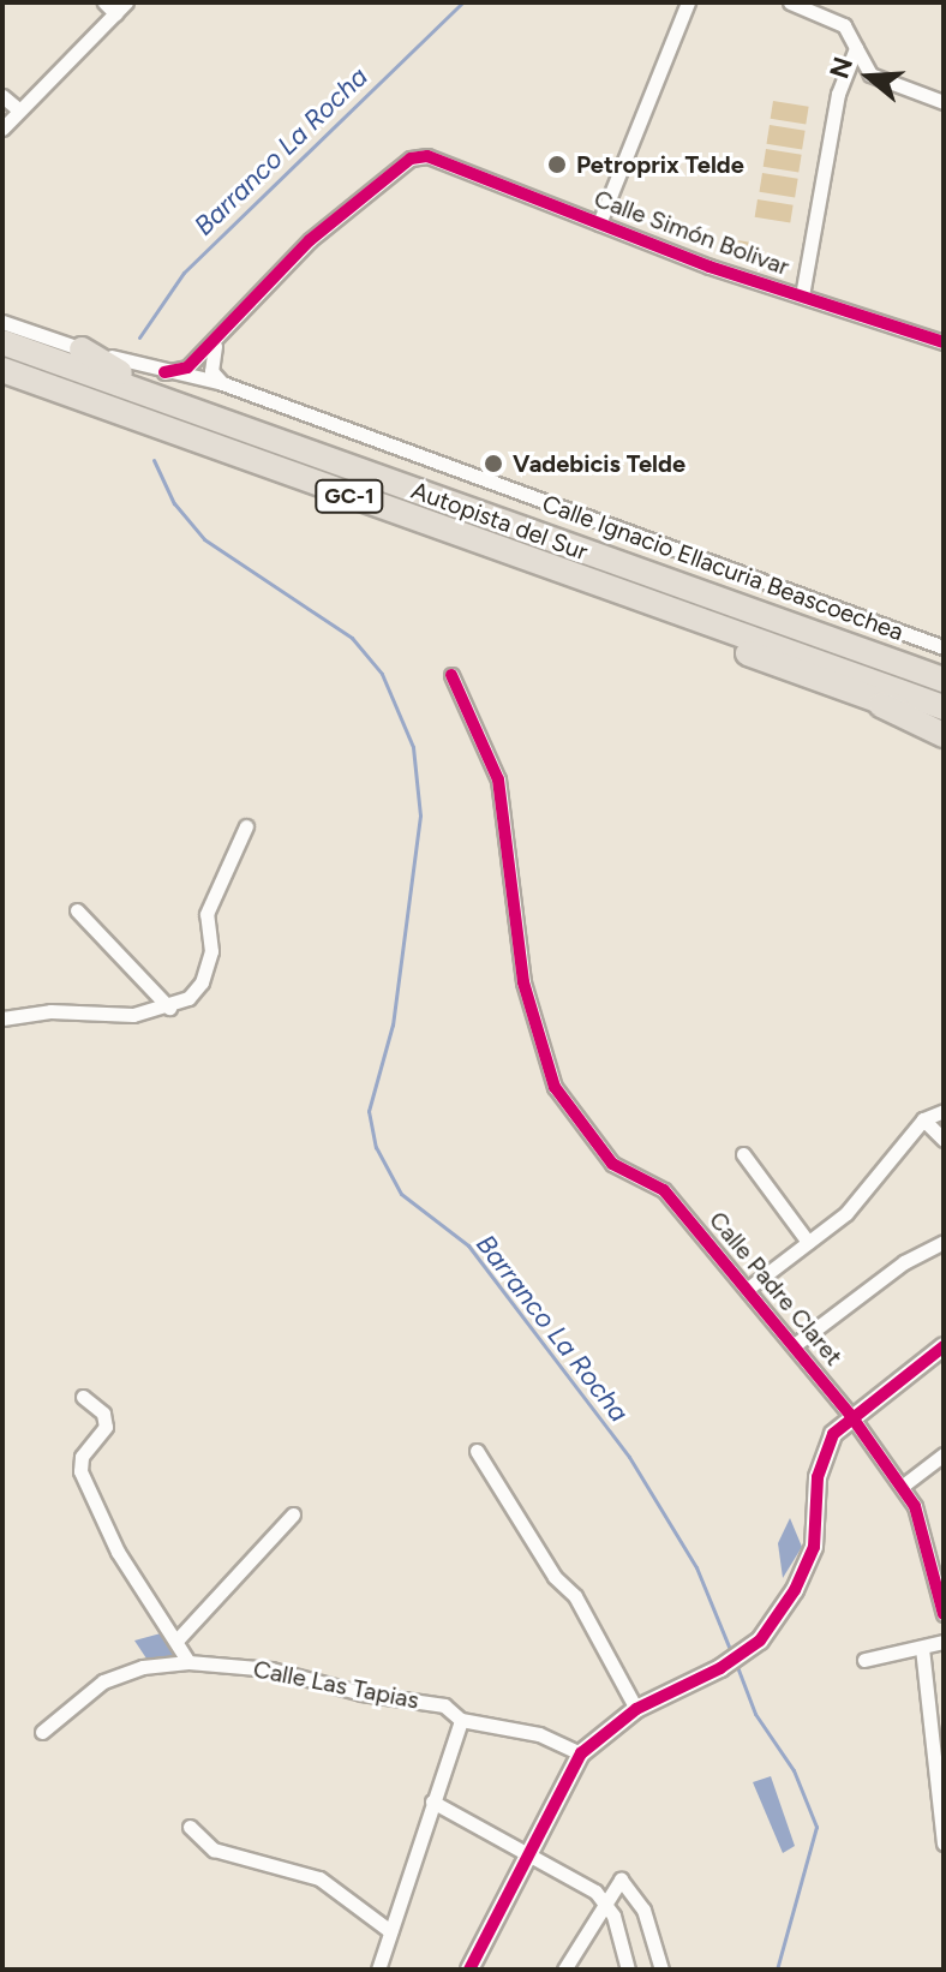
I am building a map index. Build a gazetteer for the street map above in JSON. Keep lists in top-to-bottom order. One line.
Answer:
{"streets":{"highway":["GC-1","Autopista del Sur"],"street":["Calle Simón Bolivar","Calle Ignacio Ellacuria Beascoechea","Calle Padre Claret","Calle Las Tapias"]},"water":["Barranco La Rocha"],"places":["Petroprix Telde","Vadebicis Telde"],"north":"left"}
